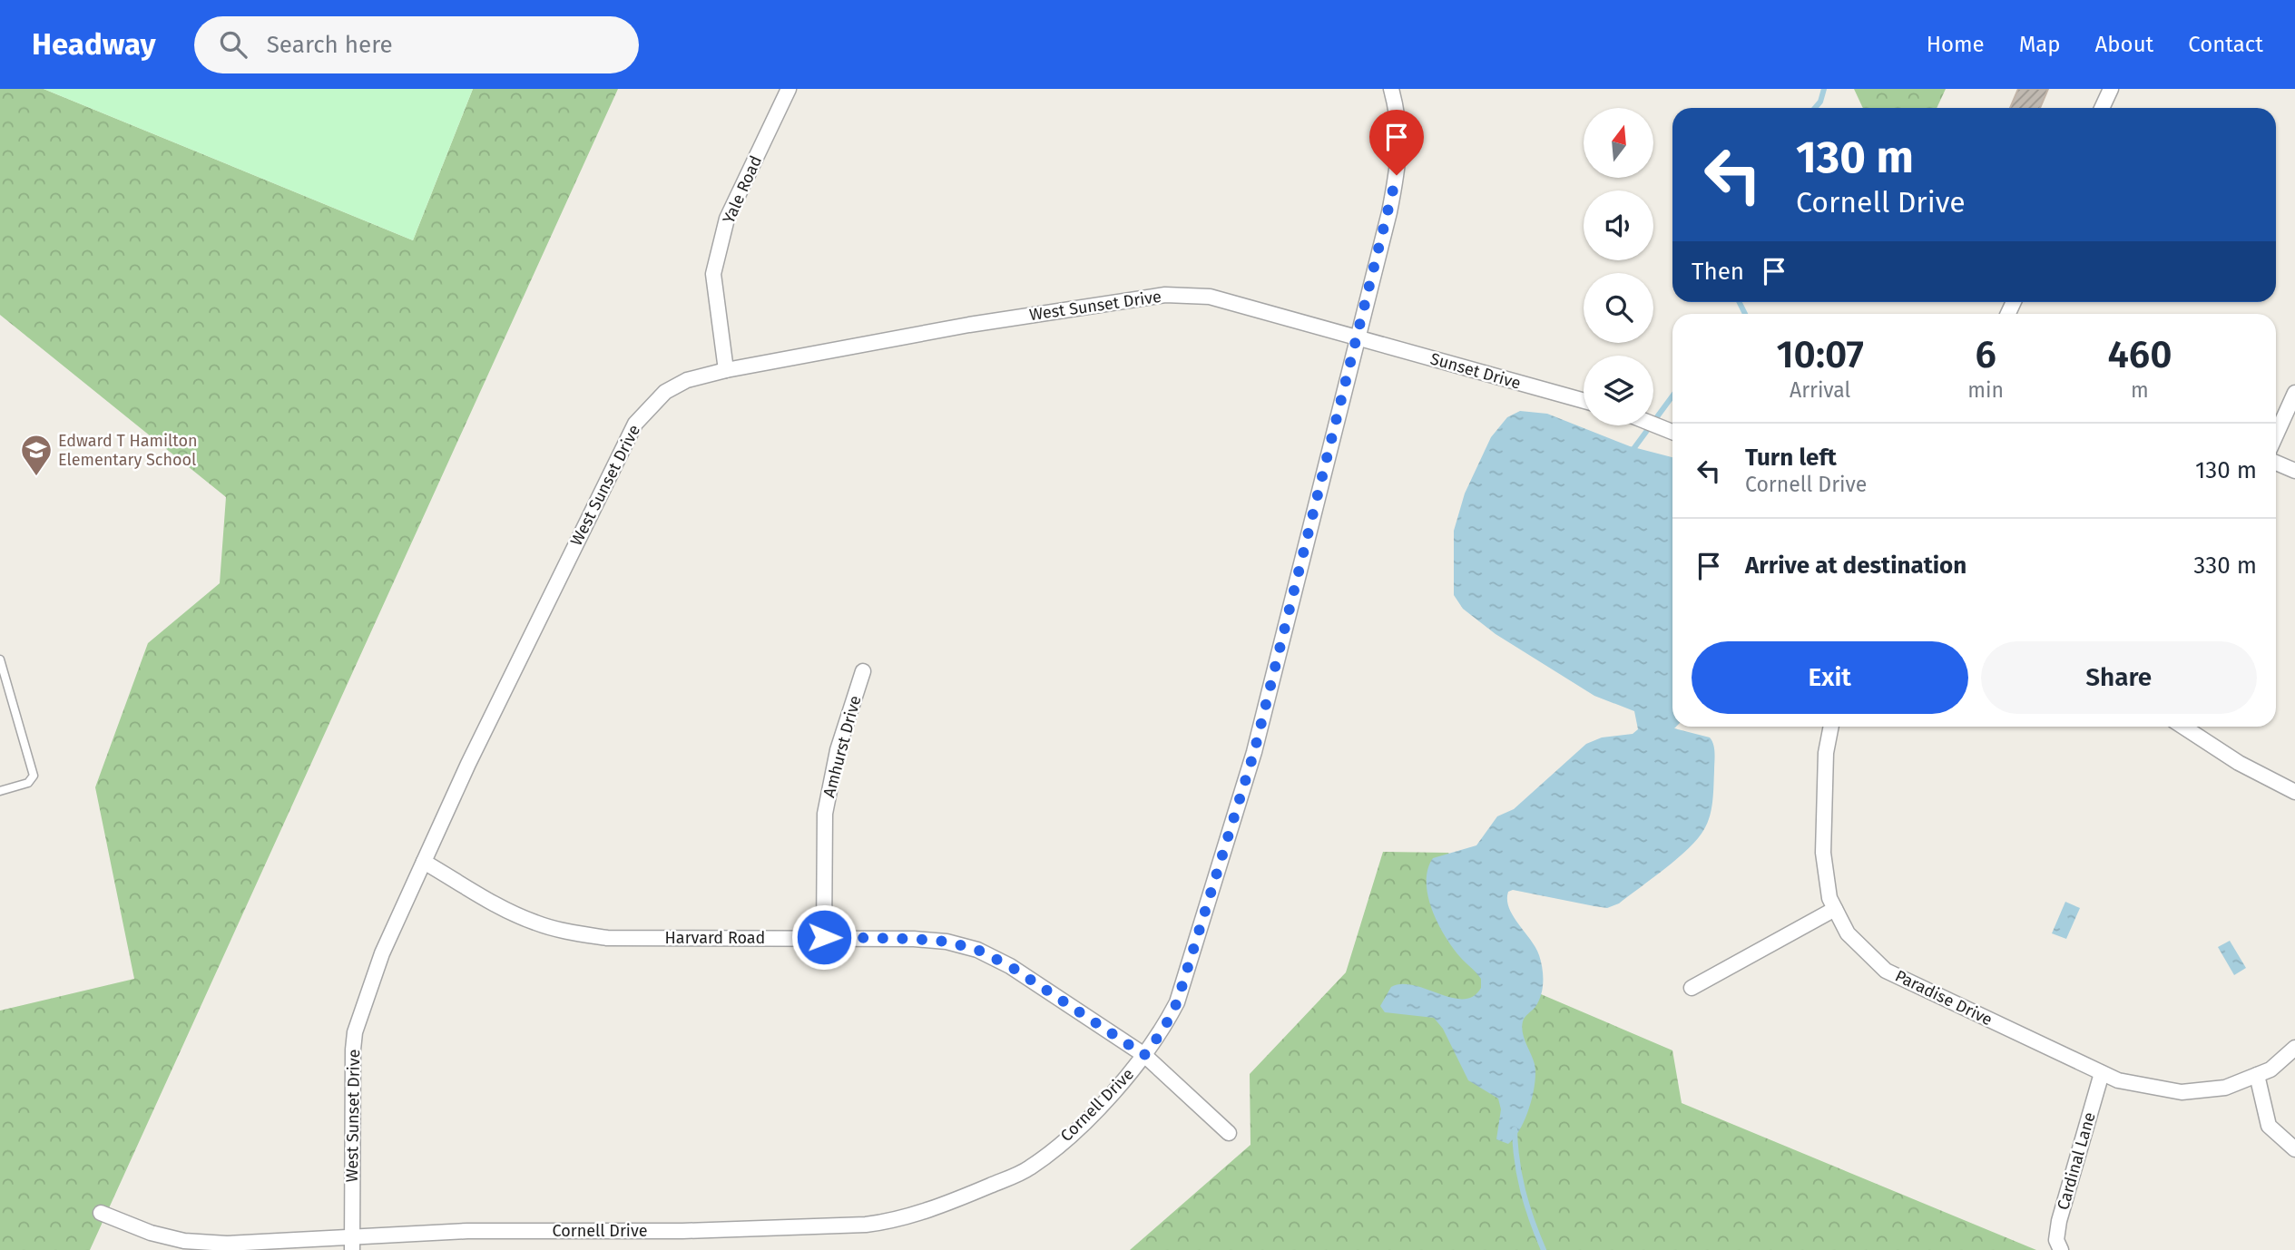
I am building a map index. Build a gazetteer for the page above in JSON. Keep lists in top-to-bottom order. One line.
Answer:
{"streets":{"street":["Yale Road","West Sunset Drive","Sunset Drive","Amhurst Drive","Harvard Road","Paradise Drive","Cornell Drive","Cardinal Lane"]},"crossings":[["Yale Road","West Sunset Drive"],["West Sunset Drive","Sunset Drive"],["West Sunset Drive","Harvard Road"],["West Sunset Drive","Cornell Drive"],["Sunset Drive","Cornell Drive"],["Amhurst Drive","Harvard Road"],["Harvard Road","Cornell Drive"],["Paradise Drive","Cardinal Lane"]],"places":{"school or university":["Edward T Hamilton Elementary School"]},"north":"top","page":{"header":"Headway","search":"Search here","nav":["Home","Map","About","Contact"],"turn":["130 m","Cornell Drive"],"then":"Then","eta":["10:07","Arrival","6","min","460","m"],"list":[{"name":"Turn left","note":"Cornell Drive","value":"130 m"},{"name":"Arrive at destination","value":"330 m"}],"buttons":["Exit","Share"]}}
